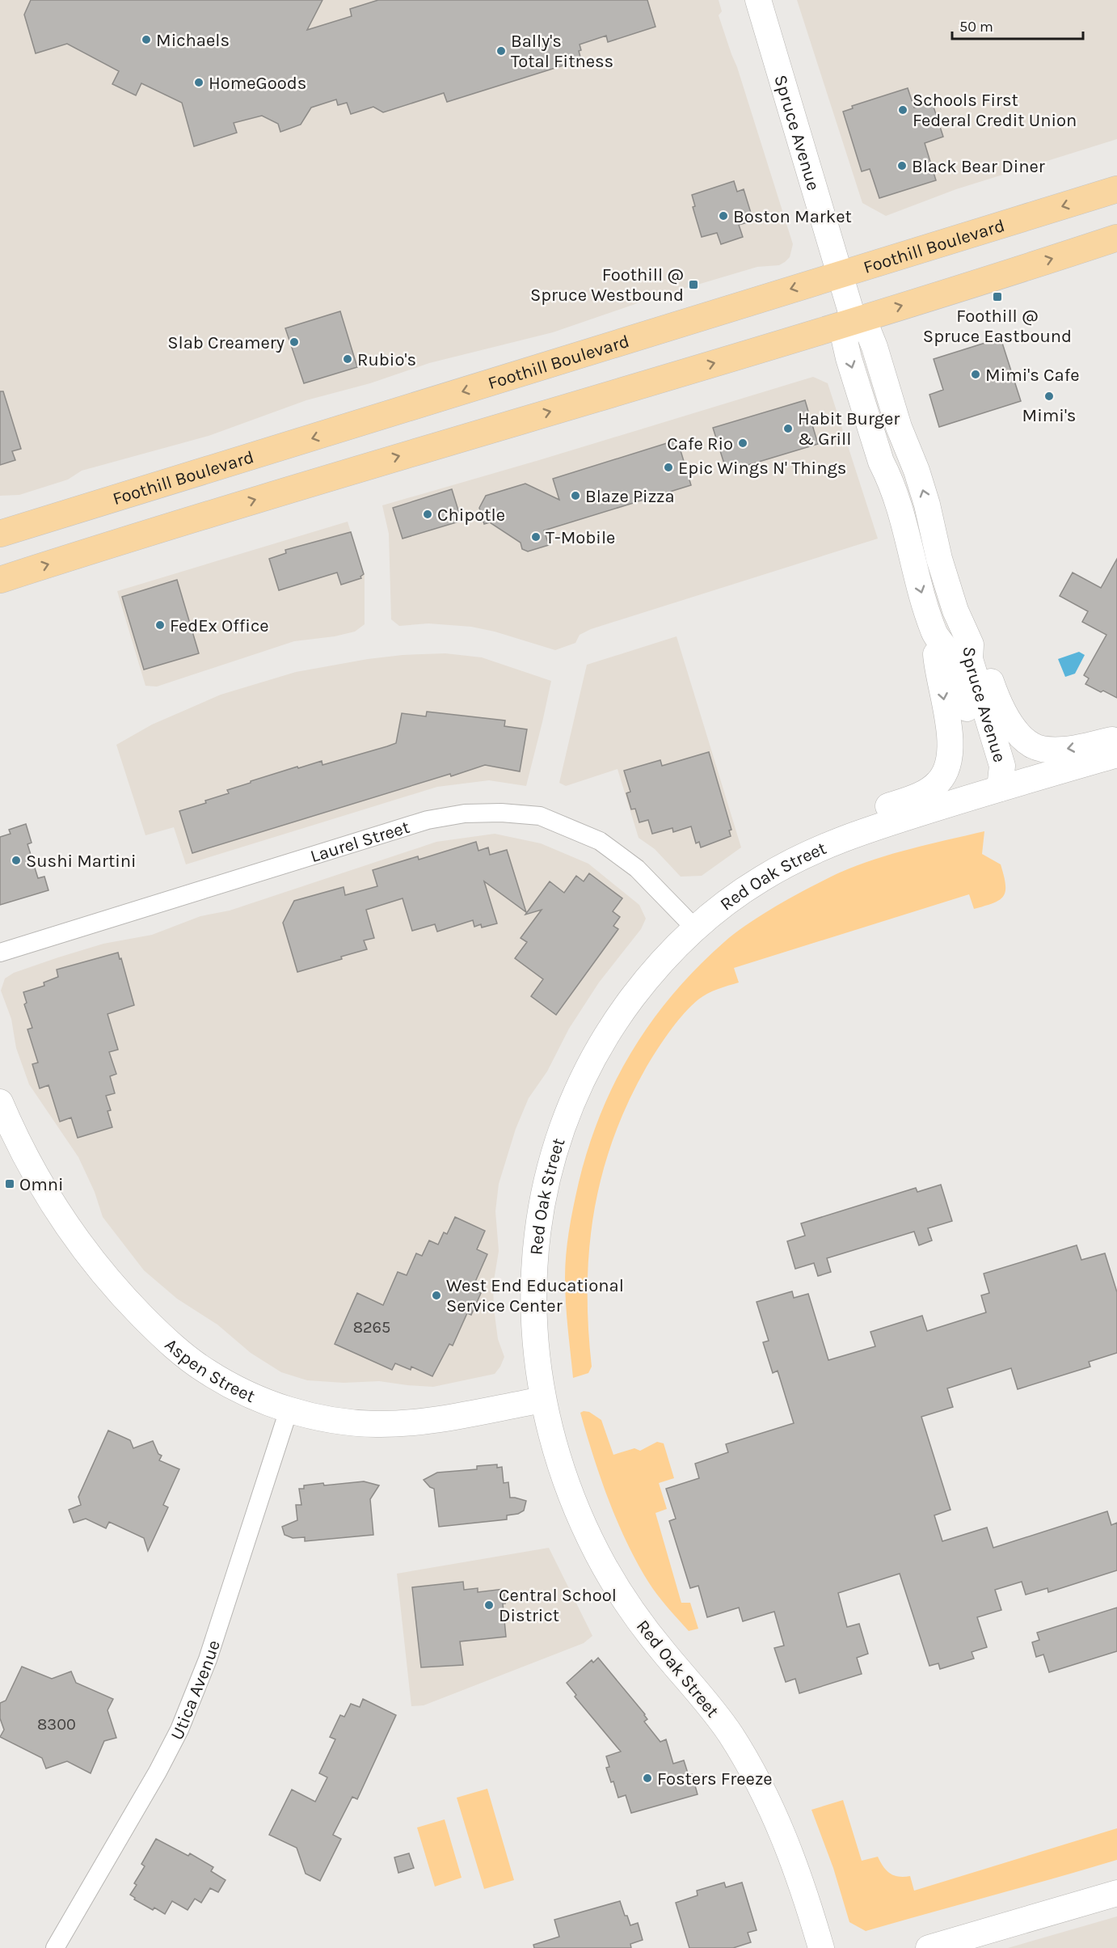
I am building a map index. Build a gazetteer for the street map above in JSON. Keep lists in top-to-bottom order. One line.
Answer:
{"streets":{"main road":["Foothill Boulevard"],"street":["Spruce Avenue","Laurel Street","Red Oak Street","Aspen Street","Utica Avenue"]},"crossings":[["Spruce Avenue","Foothill Boulevard"],["Spruce Avenue","Red Oak Street"],["Laurel Street","Red Oak Street"],["Red Oak Street","Aspen Street"],["Aspen Street","Utica Avenue"]],"places":{"other":["Michaels","Bally's Total Fitness","HomeGoods","Schools First Federal Credit Union","Black Bear Diner","Boston Market","Slab Creamery","Rubio's","Mimi's Cafe","Mimi's","Habit Burger & Grill","Cafe Rio","Epic Wings N' Things","Blaze Pizza","Chipotle","T-Mobile","FedEx Office","Sushi Martini","West End Educational Service Center","Central School District","Fosters Freeze"],"transit":["Foothill @ Spruce Westbound","Foothill @ Spruce Eastbound","Omni"]},"house_numbers":["8265","8300"],"scale_bar":"50 m"}
